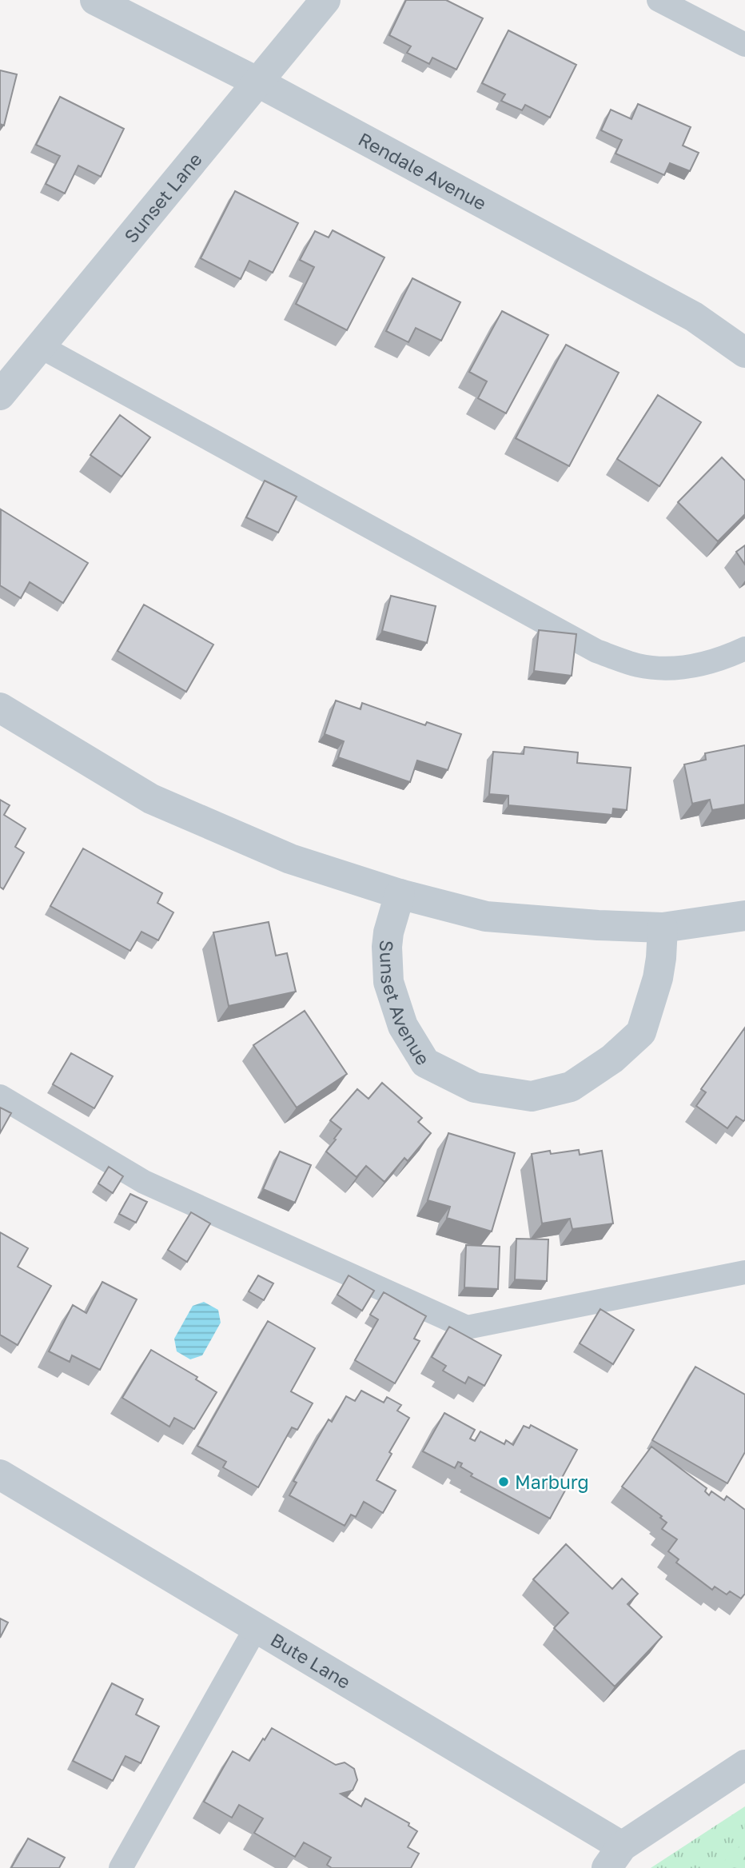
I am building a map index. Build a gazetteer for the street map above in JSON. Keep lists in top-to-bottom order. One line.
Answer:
{"streets":{"street":["Rendale Avenue","Sunset Lane","Sunset Avenue","Bute Lane"]},"crossings":[["Rendale Avenue","Sunset Lane"]],"places":["Marburg"]}
